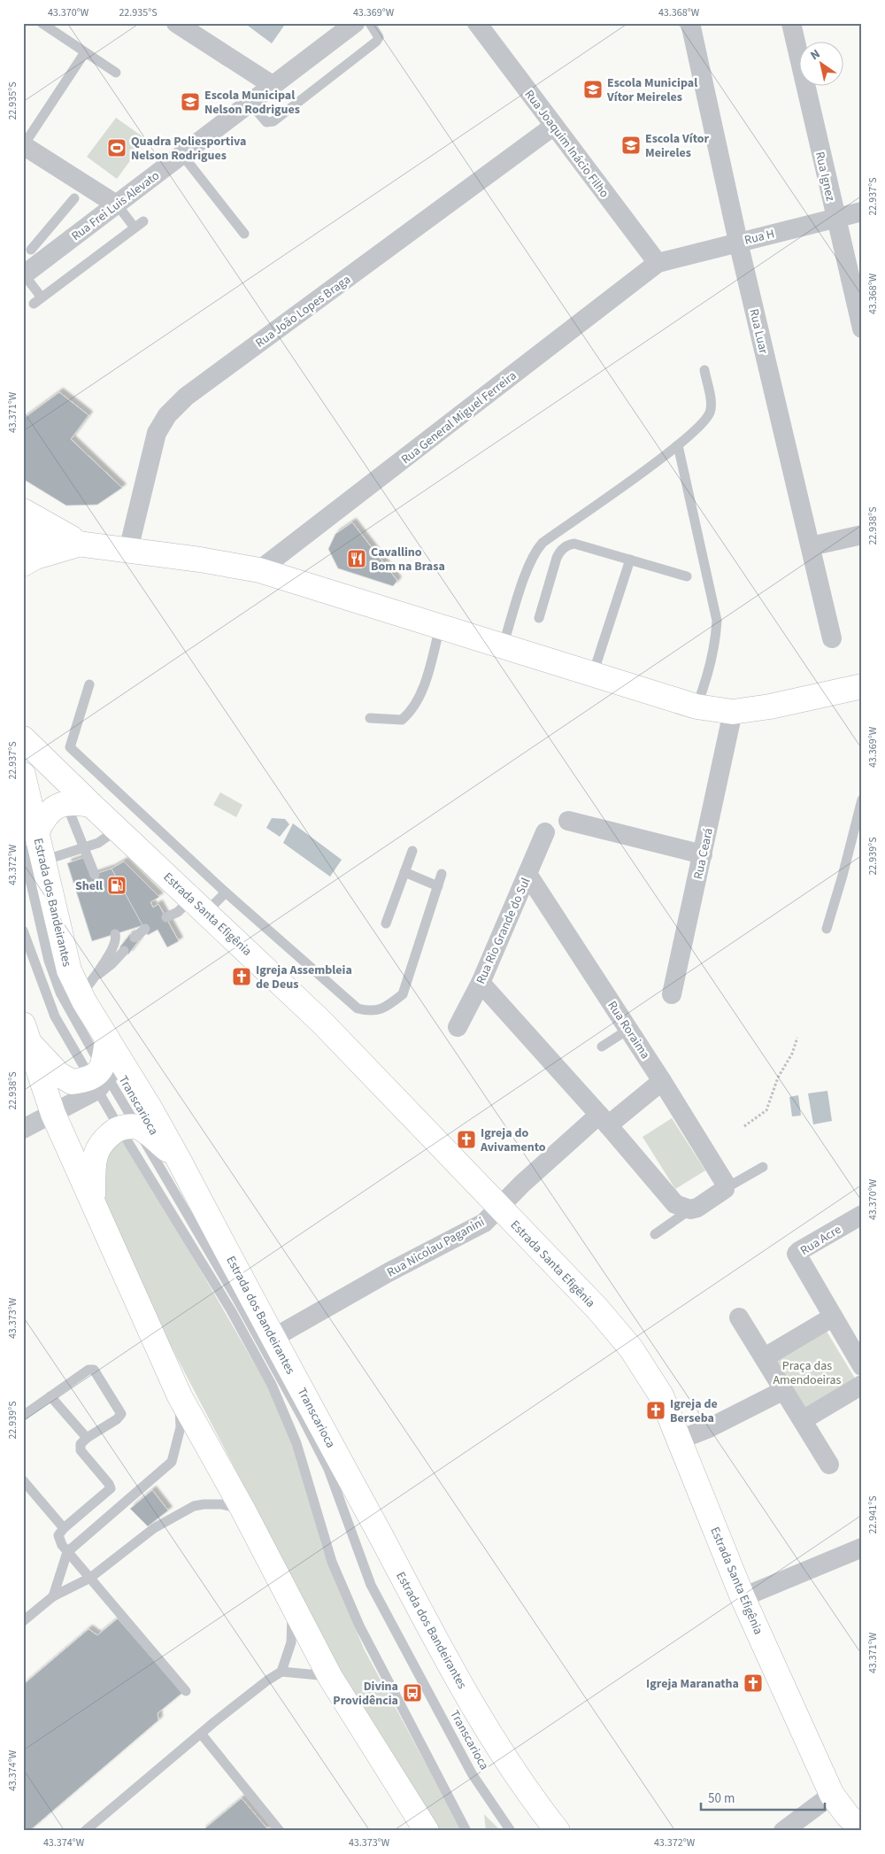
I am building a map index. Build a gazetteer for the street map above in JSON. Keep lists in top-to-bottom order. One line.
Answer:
{"streets":{"main road":["Estrada dos Bandeirantes","Estrada Santa Efigênia"],"street":["Rua Joaquim Inácio Filho","Rua Ignez","Rua Frei Luis Alevato","Rua H","Rua João Lopes Braga","Rua Luar","Rua General Miguel Ferreira","Rua Ceará","Rua Rio Grande do Sul","Rua Roraima","Rua Acre","Rua Nicolau Paganini"],"lane":["Transcarioca"]},"crossings":[["Rua Joaquim Inácio Filho","Rua H"],["Rua Joaquim Inácio Filho","Rua João Lopes Braga"],["Rua Joaquim Inácio Filho","Rua General Miguel Ferreira"],["Rua Ignez","Rua H"],["Rua H","Rua Luar"],["Rua H","Rua General Miguel Ferreira"],["Estrada dos Bandeirantes","Transcarioca"],["Estrada dos Bandeirantes","Rua Nicolau Paganini"],["Estrada Santa Efigênia","Rua Nicolau Paganini"],["Rua Rio Grande do Sul","Rua Roraima"],["Rua Roraima","Rua Nicolau Paganini"]],"parks":["Praça das Amendoeiras"],"places":{"school or university":["Escola Municipal Vítor Meireles","Escola Municipal Nelson Rodrigues","Escola Vítor Meireles"],"sports":["Quadra Poliesportiva Nelson Rodrigues"],"restaurant":["Cavallino Bom na Brasa"],"fuel station":["Shell"],"church":["Igreja Assembleia de Deus","Igreja do Avivamento","Igreja de Berseba","Igreja Maranatha"],"bus stop":["Divina Providência"]},"scale_bar":"50 m","north":"top left","coordinates":["43.370°W","22.935°S","43.369°W","43.368°W","22.937°S","43.371°W","22.938°S","22.939°S","43.372°W","43.373°W","22.941°S","43.374°W"]}
